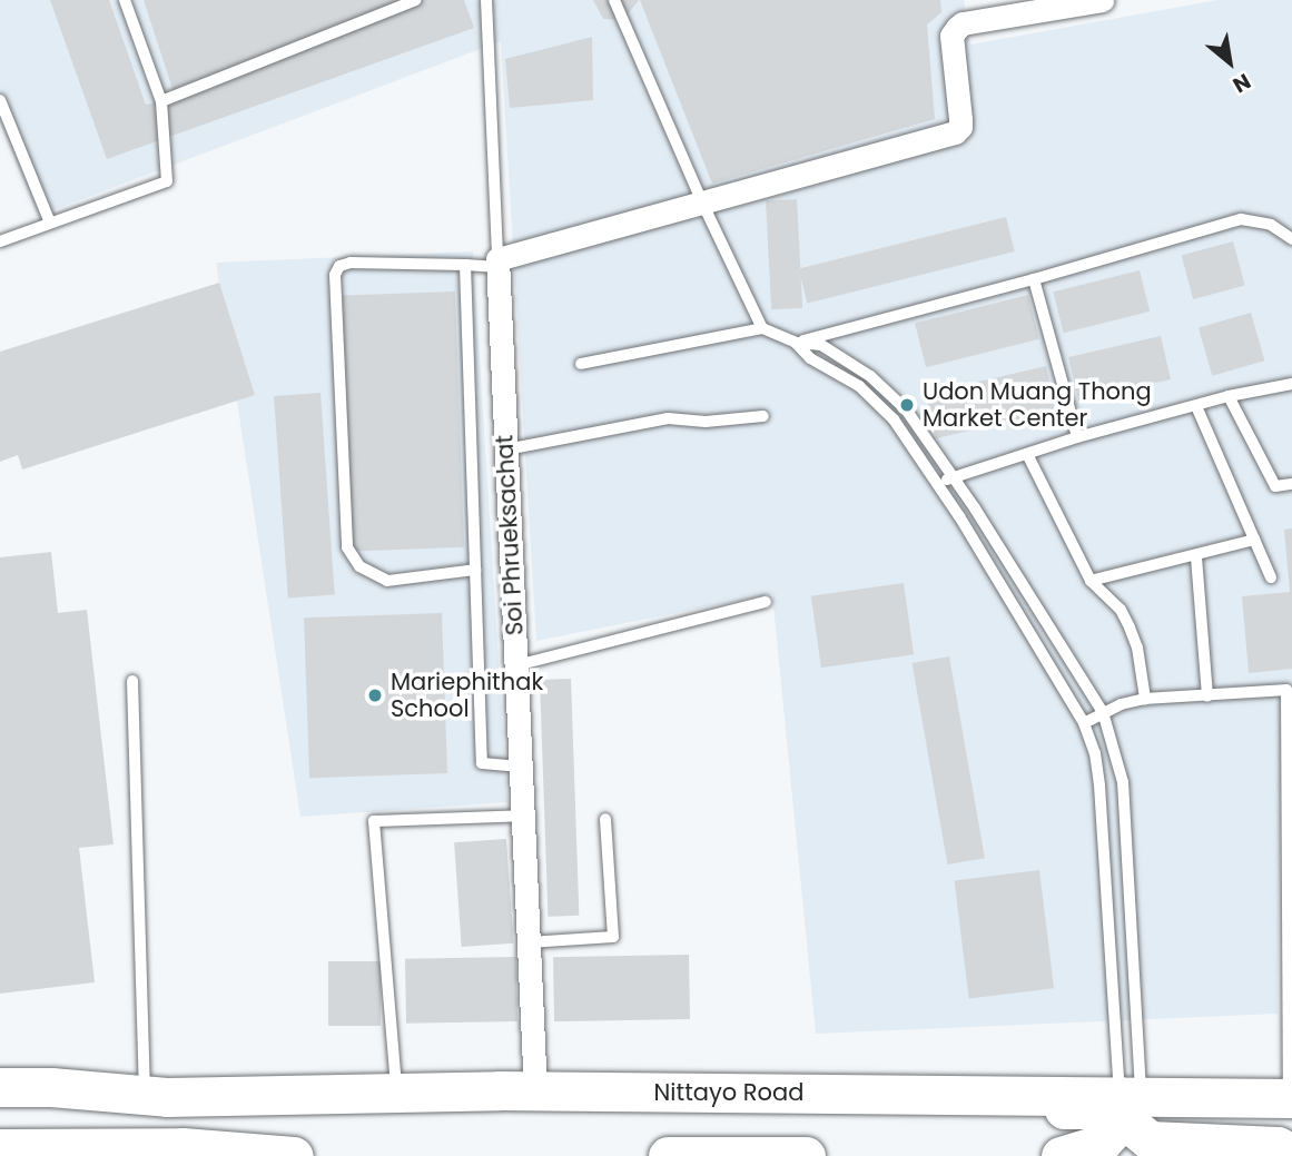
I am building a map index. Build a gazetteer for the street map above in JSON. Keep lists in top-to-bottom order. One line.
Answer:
{"streets":{"main road":["Nittayo Road"],"street":["Soi Phrueksachat"]},"crossings":[["Soi Phrueksachat","Nittayo Road"]],"places":["Udon Muang Thong Market Center","Mariephithak School"],"north":"bottom right"}
